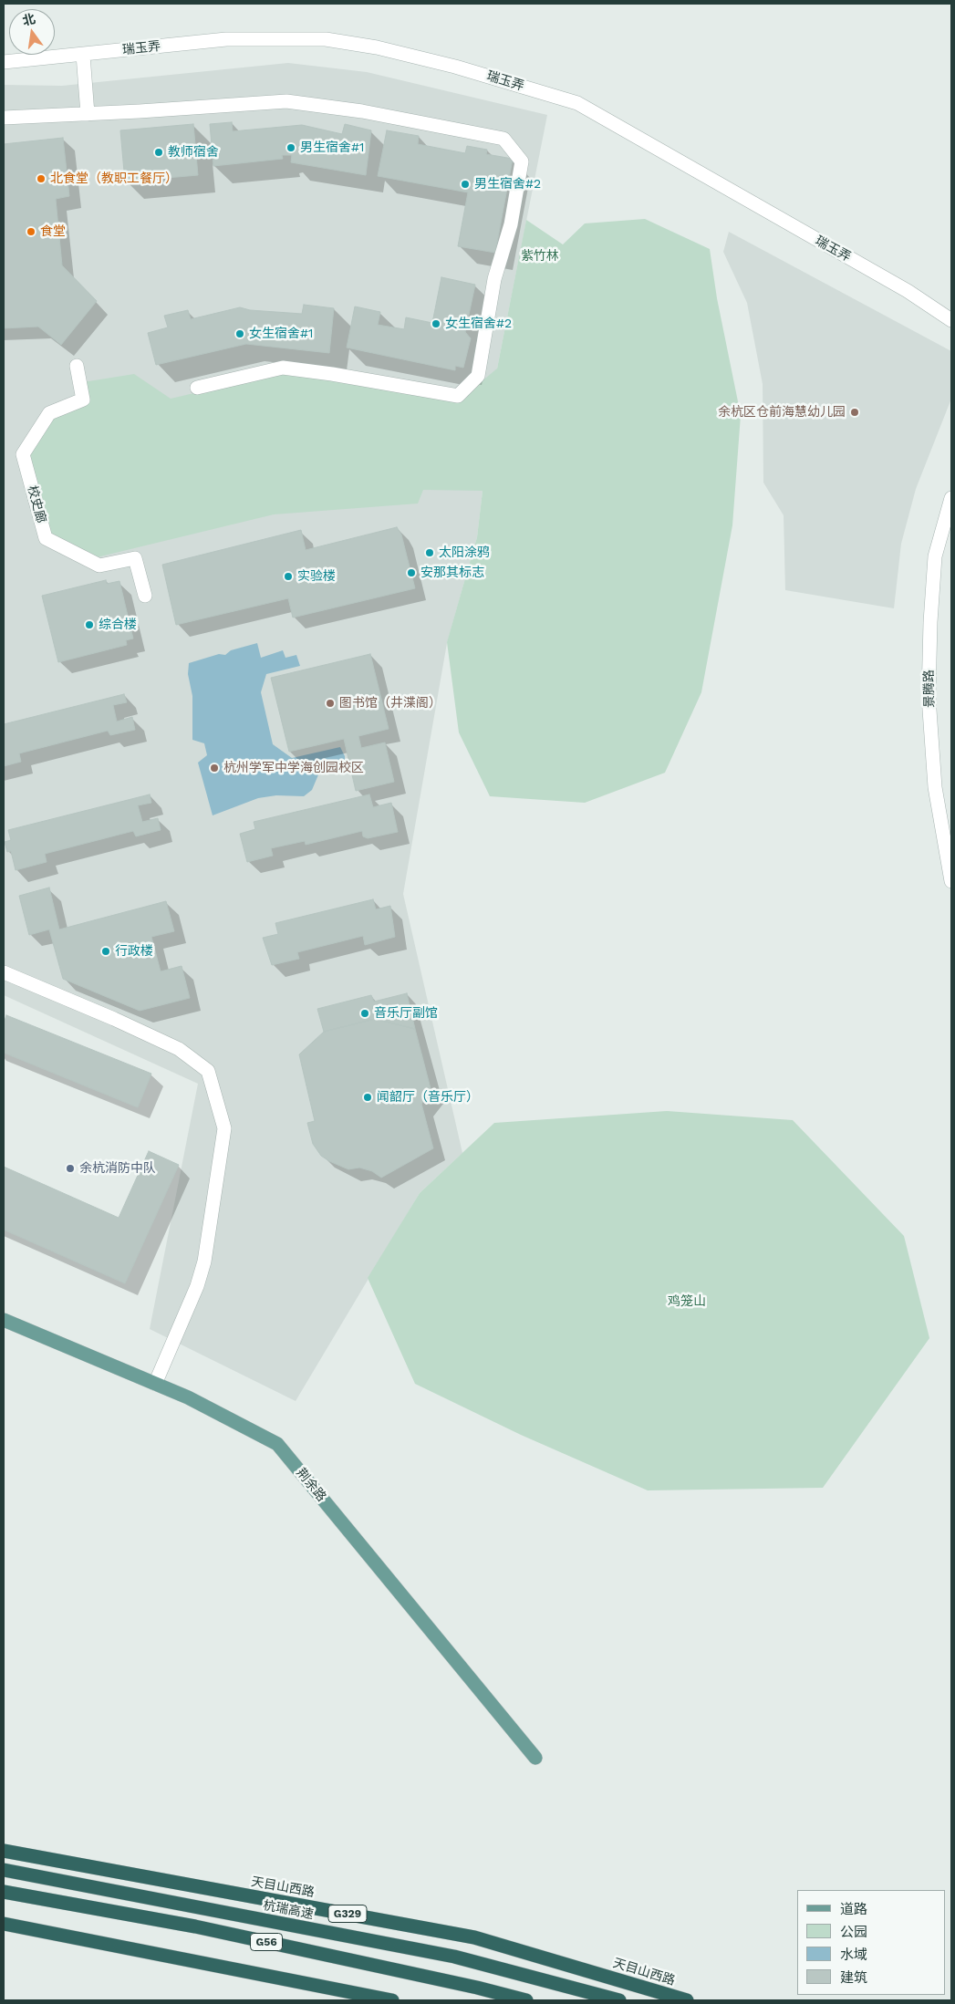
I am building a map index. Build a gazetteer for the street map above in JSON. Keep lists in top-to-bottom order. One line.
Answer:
{"streets":{"highway":["天目山西路","杭瑞高速","G329","G56"],"main road":["荆余路"],"street":["瑞玉弄","校史廊","景腾路"]},"parks":["紫竹林","鸡笼山"],"places":["男生宿舍#1","教师宿舍","北食堂（教职工餐厅）","男生宿舍#2","食堂","女生宿舍#2","女生宿舍#1","余杭区仓前海慧幼儿园","太阳涂鸦","安那其标志","实验楼","综合楼","图书馆（井渫阁）","杭州学军中学海创园校区","行政楼","音乐厅副馆","闻韶厅（音乐厅）","余杭消防中队"],"legend":["道路","公园","水域","建筑"],"north":"top"}
